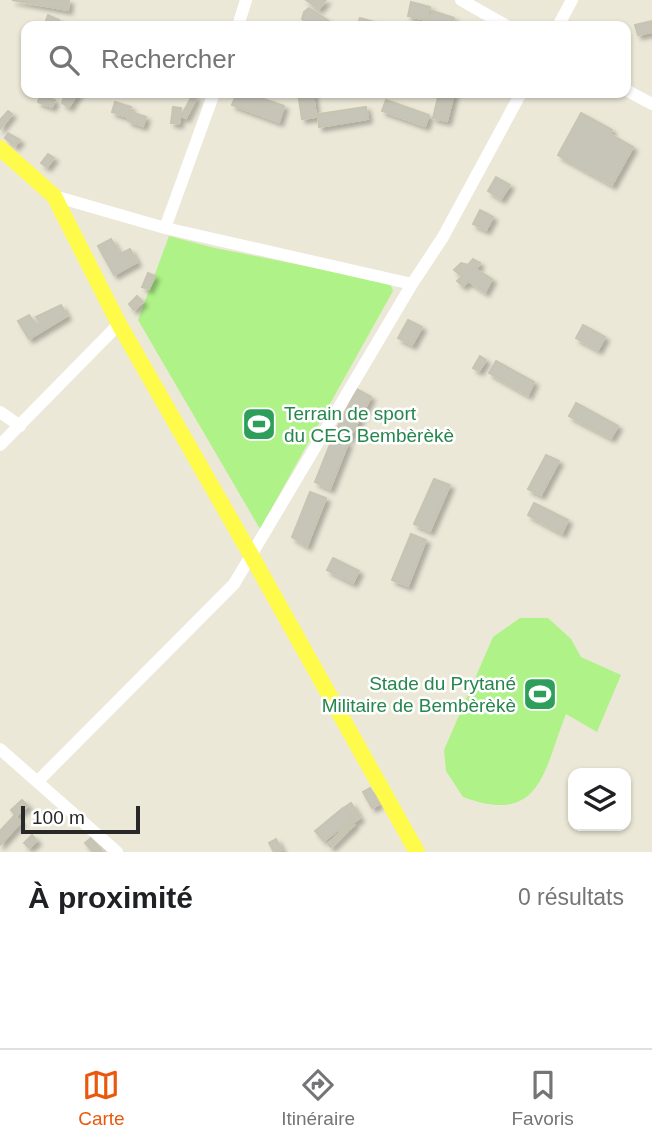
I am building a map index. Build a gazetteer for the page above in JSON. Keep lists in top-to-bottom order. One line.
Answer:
{"places":{"sports":["Terrain de sport du CEG Bembèrèkè","Stade du Prytané Militaire de Bembèrèkè"]},"scale_bar":"100 m","page":{"search":"Rechercher","scale":"100 m","heading":["À proximité","0 résultats"],"nav":["Carte","Itinéraire","Favoris"]}}
